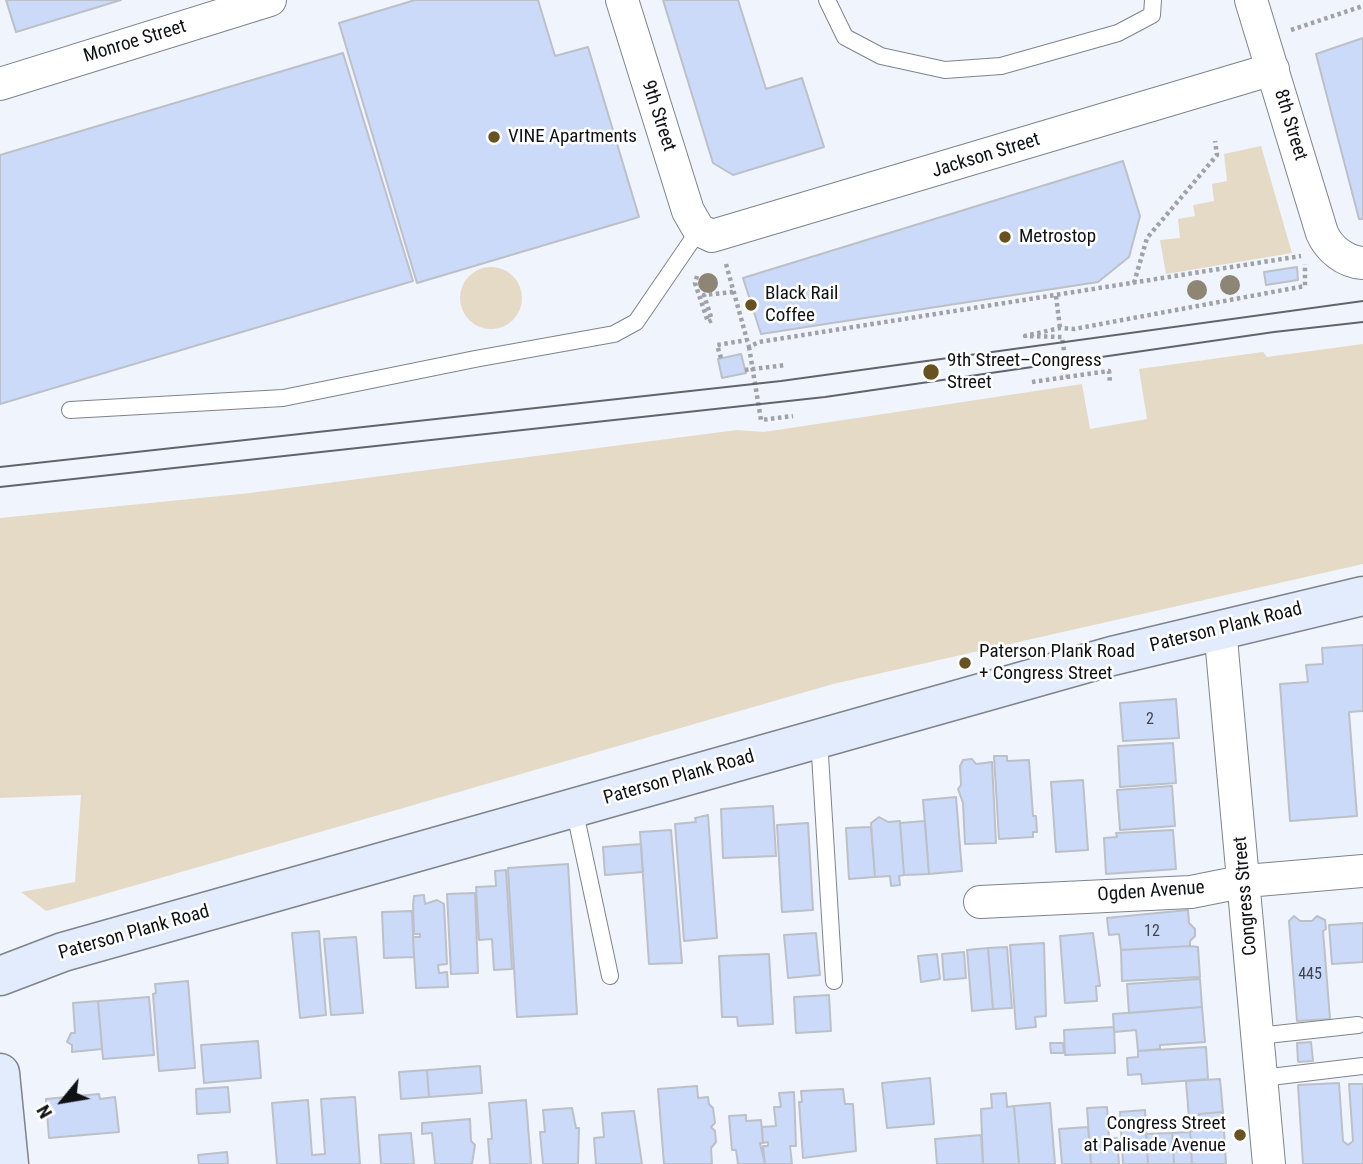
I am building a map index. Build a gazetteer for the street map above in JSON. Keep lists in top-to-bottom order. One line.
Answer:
{"streets":{"main road":["Paterson Plank Road"],"street":["Monroe Street","9th Street","8th Street","Jackson Street","Ogden Avenue","Congress Street"]},"crossings":[["9th Street","Jackson Street"],["8th Street","Jackson Street"],["Paterson Plank Road","Congress Street"],["Ogden Avenue","Congress Street"]],"places":["VINE Apartments","Metrostop","Black Rail Coffee","9th Street–Congress Street","Paterson Plank Road + Congress Street","Congress Street at Palisade Avenue"],"house_numbers":["2","12","445"],"north":"bottom left"}
